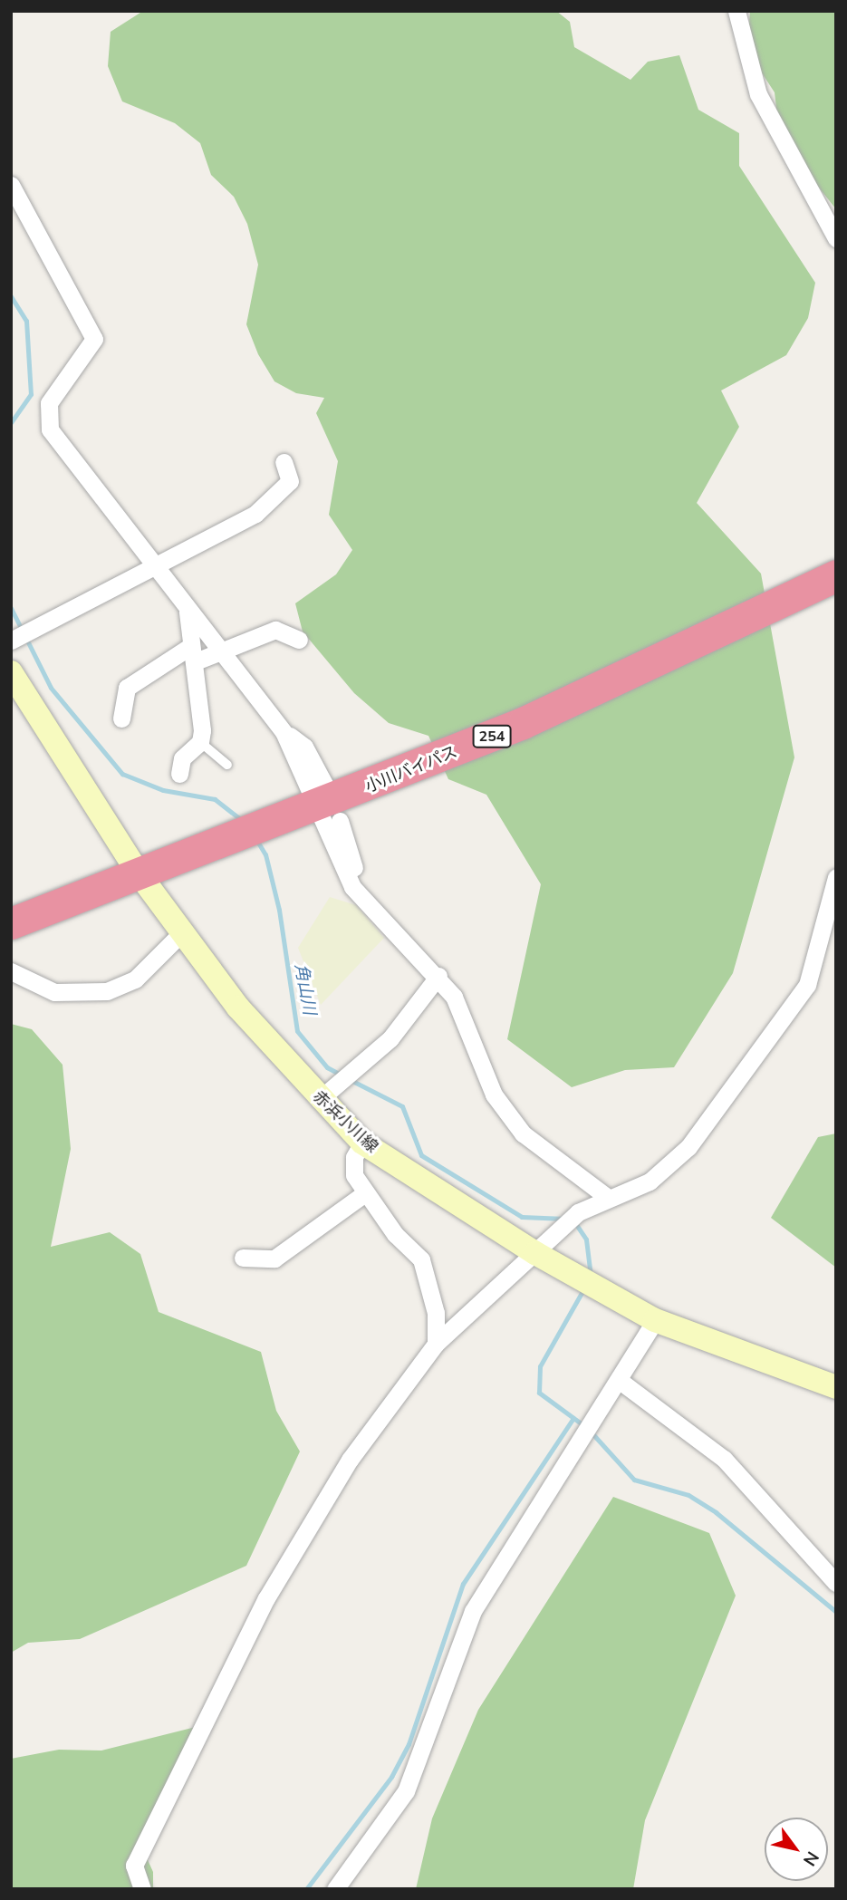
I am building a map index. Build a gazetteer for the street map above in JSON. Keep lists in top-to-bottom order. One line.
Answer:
{"streets":{"highway":["254","小川バイパス"],"main road":["赤浜小川線"]},"crossings":[["小川バイパス","赤浜小川線"]],"water":["角山川"],"north":"bottom right"}
